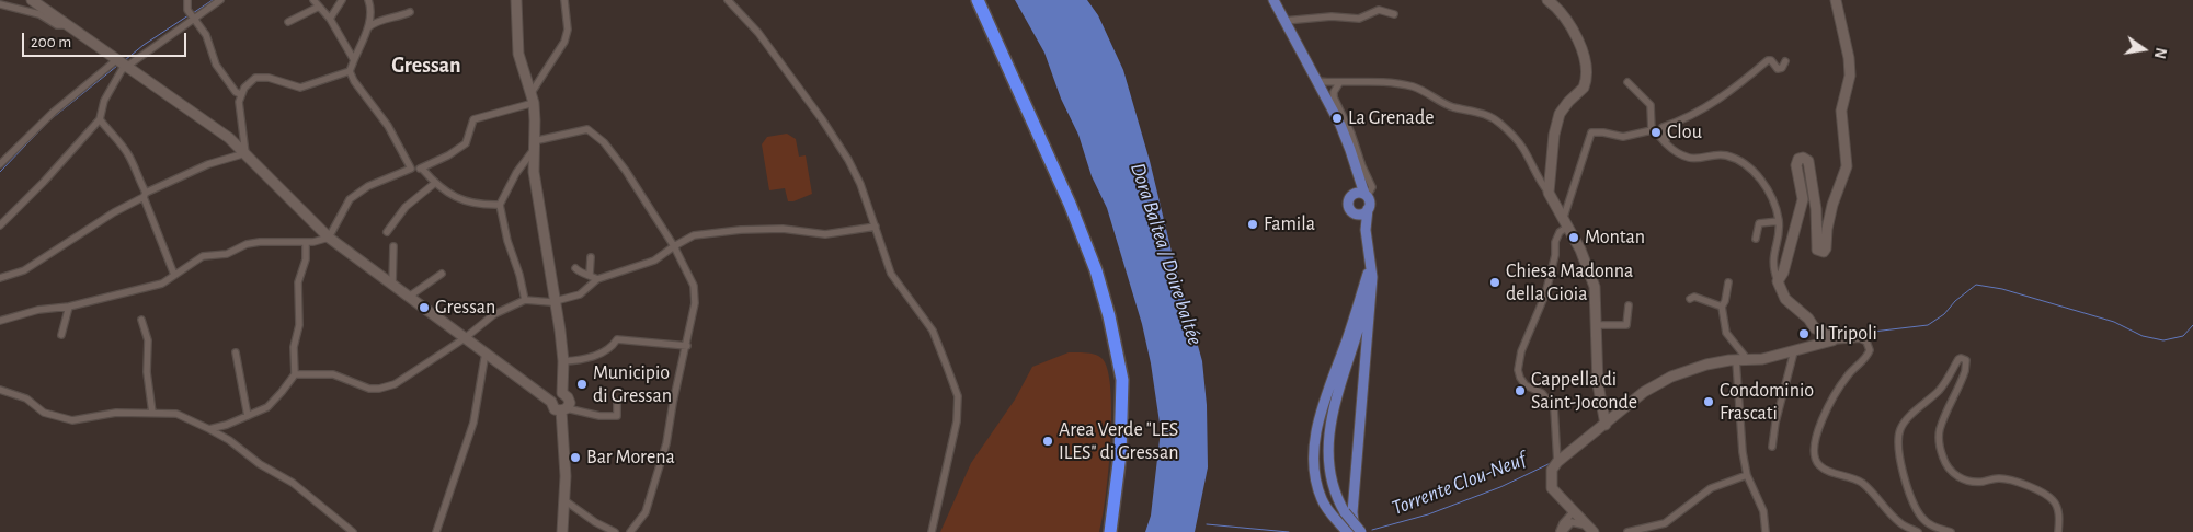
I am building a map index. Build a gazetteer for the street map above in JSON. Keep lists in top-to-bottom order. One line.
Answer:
{"districts":["Gressan"],"water":["Dora Baltea / Doire baltée","Torrente Clou-Neuf"],"places":["La Grenade","Clou","Famila","Montan","Chiesa Madonna della Gioia","Gressan","Il Tripoli","Municipio di Gressan","Cappella di Saint-Joconde","Condominio Frascati","Area Verde \"LES ILES\" di Gressan","Bar Morena"],"scale_bar":"200 m","north":"right"}
